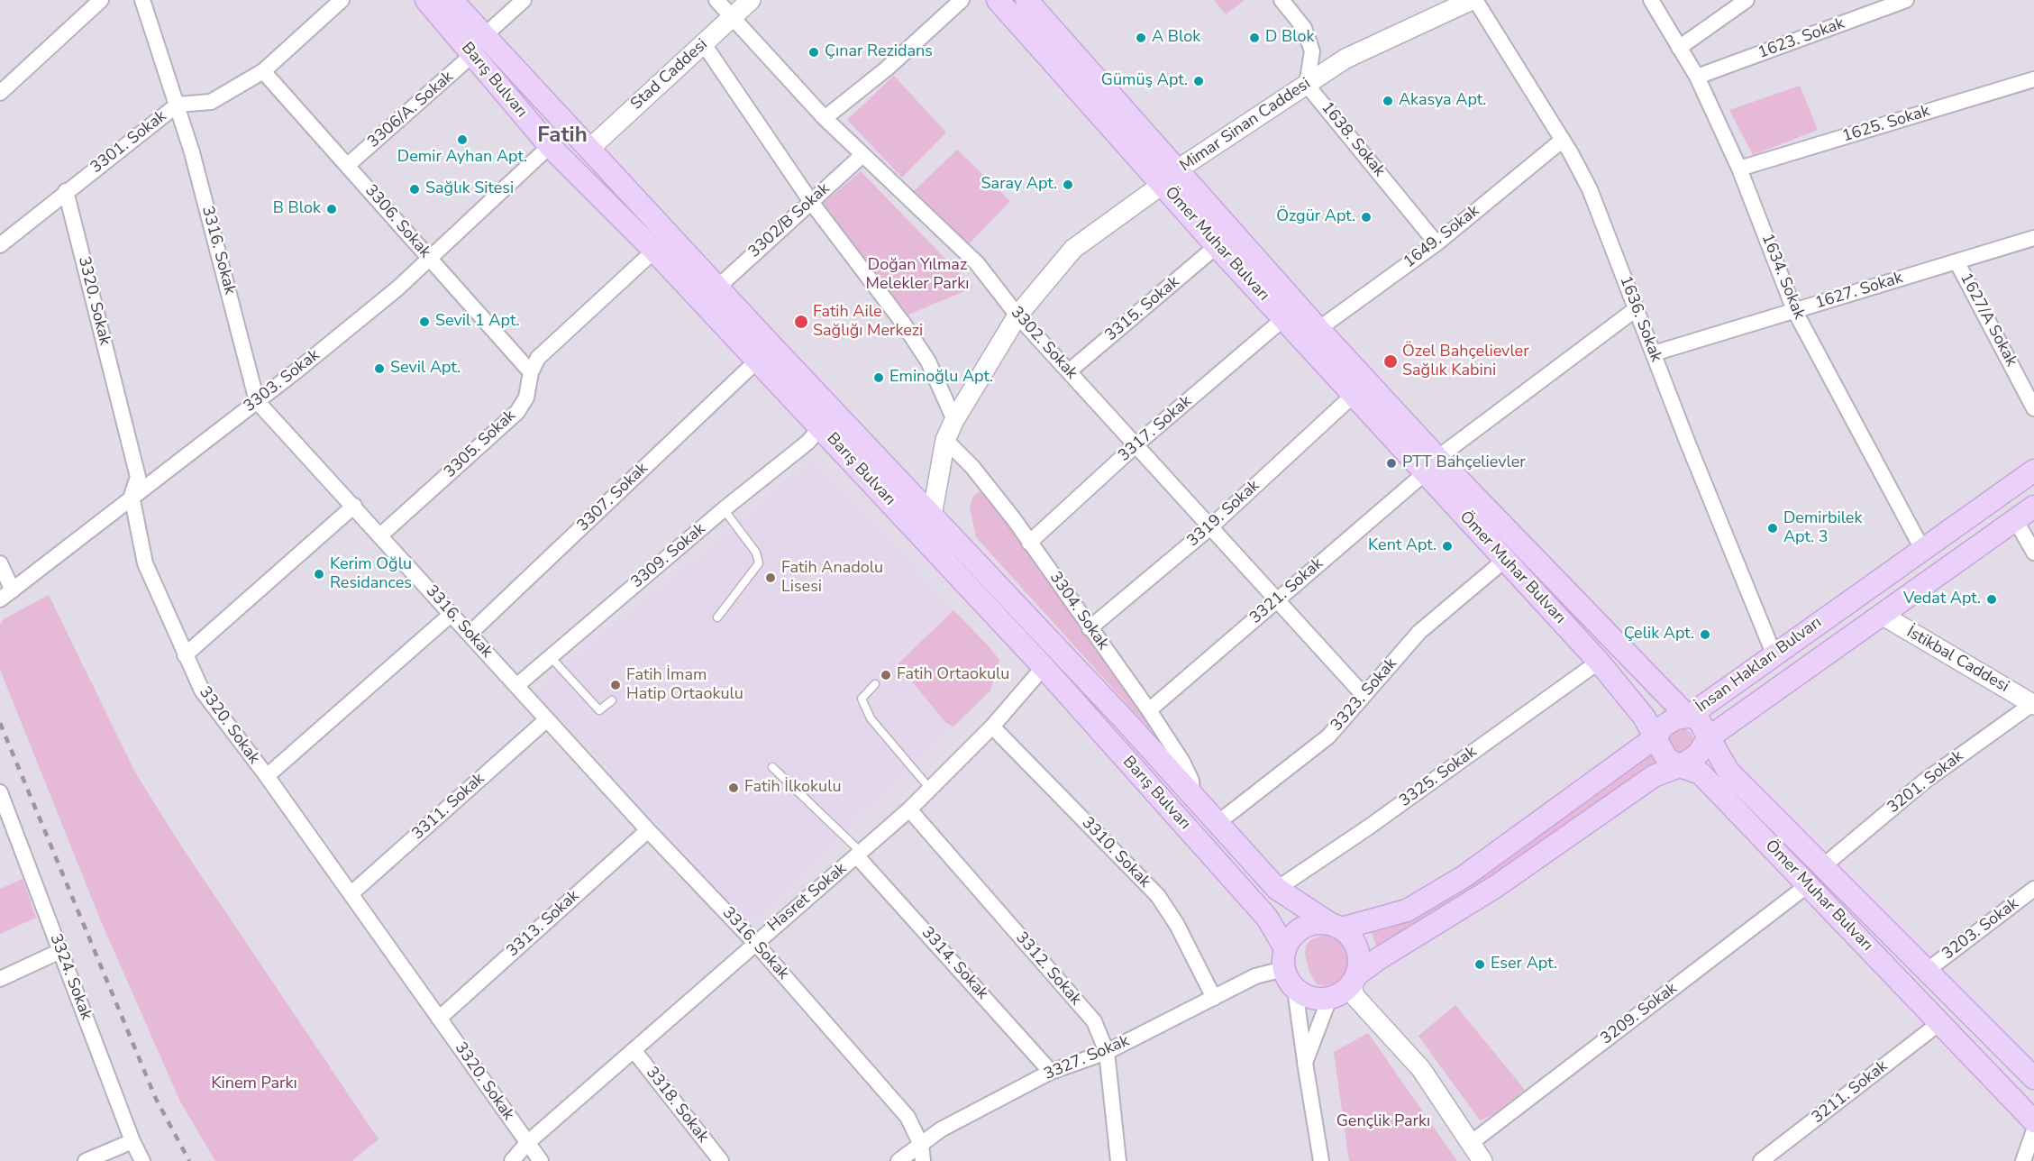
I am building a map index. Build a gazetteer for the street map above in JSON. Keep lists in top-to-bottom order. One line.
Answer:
{"streets":{"main road":["Barış Bulvarı","Ömer Muhar Bulvarı","İnsan Hakları Bulvarı"],"street":["1623. Sokak","Stad Caddesi","3306/A. Sokak","1625. Sokak","Mimar Sinan Caddesi","1638. Sokak","3301. Sokak","3302/B Sokak","3306. Sokak","1649. Sokak","3316. Sokak","1634. Sokak","1627. Sokak","3320. Sokak","3315. Sokak","1636. Sokak","1627/A Sokak","3302. Sokak","3303. Sokak","3317. Sokak","3305. Sokak","3307. Sokak","3319. Sokak","3309. Sokak","3321. Sokak","3304. Sokak","İstikbal Caddesi","3323. Sokak","3325. Sokak","3201. Sokak","3311. Sokak","3310. Sokak","Hasret Sokak","3313. Sokak","3203. Sokak","3314. Sokak","3312. Sokak","3324. Sokak","3209. Sokak","3327. Sokak","3211. Sokak","3318. Sokak"]},"crossings":[["1623. Sokak","1634. Sokak"],["Stad Caddesi","Barış Bulvarı"],["Stad Caddesi","3302. Sokak"],["Barış Bulvarı","3306/A. Sokak"],["Barış Bulvarı","Mimar Sinan Caddesi"],["Barış Bulvarı","3302/B Sokak"],["Barış Bulvarı","3303. Sokak"],["Barış Bulvarı","3305. Sokak"],["Barış Bulvarı","3307. Sokak"],["Barış Bulvarı","3309. Sokak"],["Barış Bulvarı","3304. Sokak"],["Barış Bulvarı","İnsan Hakları Bulvarı"],["Barış Bulvarı","3323. Sokak"],["Barış Bulvarı","3325. Sokak"],["Barış Bulvarı","Hasret Sokak"],["Barış Bulvarı","3327. Sokak"],["3306/A. Sokak","3306. Sokak"],["1625. Sokak","1634. Sokak"],["Mimar Sinan Caddesi","1638. Sokak"],["Mimar Sinan Caddesi","Ömer Muhar Bulvarı"],["Mimar Sinan Caddesi","1636. Sokak"],["Mimar Sinan Caddesi","3302. Sokak"],["Mimar Sinan Caddesi","3304. Sokak"],["1638. Sokak","1649. Sokak"],["3301. Sokak","3306. Sokak"],["3301. Sokak","3316. Sokak"],["3301. Sokak","3320. Sokak"],["3302/B Sokak","3302. Sokak"],["3306. Sokak","3303. Sokak"],["3306. Sokak","3305. Sokak"],["1649. Sokak","Ömer Muhar Bulvarı"],["1649. Sokak","1636. Sokak"],["Ömer Muhar Bulvarı","3315. Sokak"],["Ömer Muhar Bulvarı","3317. Sokak"],["Ömer Muhar Bulvarı","3319. Sokak"],["Ömer Muhar Bulvarı","3321. Sokak"],["Ömer Muhar Bulvarı","İnsan Hakları Bulvarı"],["Ömer Muhar Bulvarı","3323. Sokak"],["Ömer Muhar Bulvarı","3325. Sokak"],["Ömer Muhar Bulvarı","3201. Sokak"],["Ömer Muhar Bulvarı","3203. Sokak"],["Ömer Muhar Bulvarı","3209. Sokak"],["Ömer Muhar Bulvarı","3211. Sokak"],["3316. Sokak","3303. Sokak"],["3316. Sokak","3305. Sokak"],["3316. Sokak","3307. Sokak"],["3316. Sokak","3309. Sokak"],["3316. Sokak","3311. Sokak"],["3316. Sokak","Hasret Sokak"],["3316. Sokak","3313. Sokak"],["3316. Sokak","3327. Sokak"],["1634. Sokak","1627. Sokak"],["1634. Sokak","İnsan Hakları Bulvarı"],["1627. Sokak","1636. Sokak"],["1627. Sokak","1627/A Sokak"],["3320. Sokak","3303. Sokak"],["3320. Sokak","3311. Sokak"],["3320. Sokak","Hasret Sokak"],["3320. Sokak","3313. Sokak"],["3315. Sokak","3302. Sokak"],["1636. Sokak","3321. Sokak"],["1636. Sokak","İnsan Hakları Bulvarı"],["3302. Sokak","3317. Sokak"],["3302. Sokak","3319. Sokak"],["3302. Sokak","3321. Sokak"],["3302. Sokak","3323. Sokak"],["3317. Sokak","3304. Sokak"],["3319. Sokak","3304. Sokak"],["3321. Sokak","3304. Sokak"],["İstikbal Caddesi","İnsan Hakları Bulvarı"],["İstikbal Caddesi","3201. Sokak"],["İnsan Hakları Bulvarı","3327. Sokak"],["3310. Sokak","Hasret Sokak"],["3310. Sokak","3327. Sokak"],["Hasret Sokak","3314. Sokak"],["Hasret Sokak","3312. Sokak"],["Hasret Sokak","3318. Sokak"],["3314. Sokak","3327. Sokak"],["3312. Sokak","3327. Sokak"]],"districts":["Fatih"],"parks":["Doğan Yılmaz Melekler Parkı","Kinem Parkı","Gençlik Parkı"],"places":["A Blok","D Blok","Çınar Rezidans","Gümüş Apt.","Akasya Apt.","Demir Ayhan Apt.","Saray Apt.","Sağlık Sitesi","B Blok","Özgür Apt.","Sevil 1 Apt.","Fatih Aile Sağlığı Merkezi","Özel Bahçelievler Sağlık Kabini","Sevil Apt.","Eminoğlu Apt.","PTT Bahçelievler","Demirbilek Apt. 3","Kent Apt.","Kerim Oğlu Residances","Fatih Anadolu Lisesi","Vedat Apt.","Çelik Apt.","Fatih Ortaokulu","Fatih İmam Hatip Ortaokulu","Fatih İlkokulu","Eser Apt."]}
